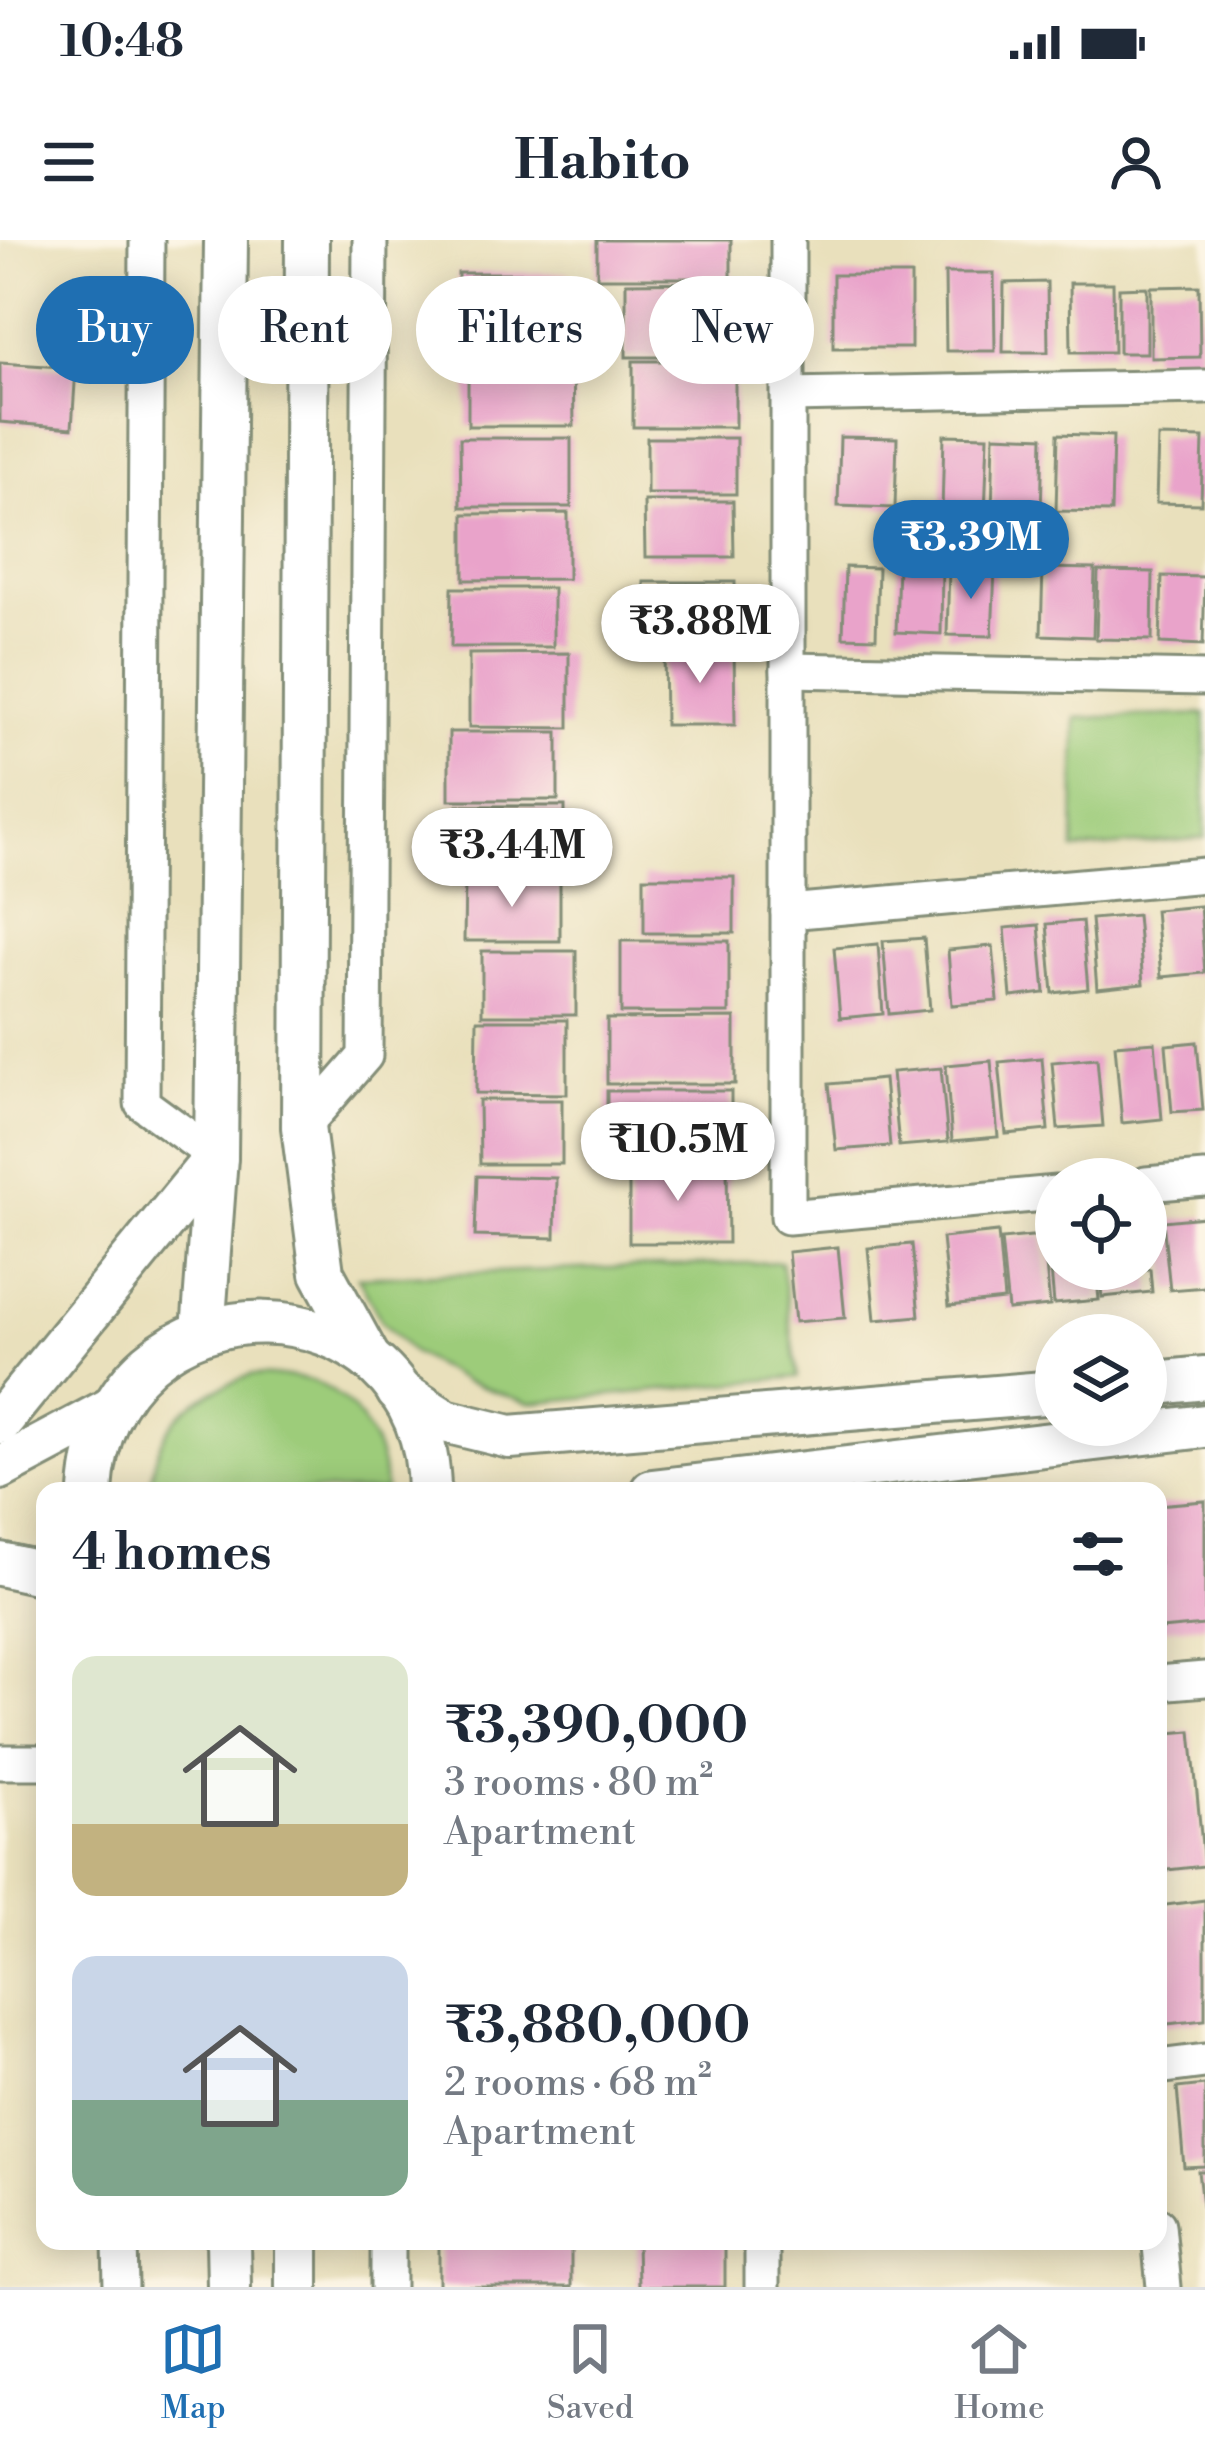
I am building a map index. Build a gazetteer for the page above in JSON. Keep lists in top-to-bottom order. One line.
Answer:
{"page":{"status":"10:48","header":"Habito","chip":["Buy","Rent","Filters","New"],"price":["₹3.39M","₹3.88M","₹3.44M","₹10.5M"],"heading":"4 homes","list":[{"name":"₹3,390,000","note":"3 rooms · 80 m² · Apartment"},{"name":"₹3,880,000","note":"2 rooms · 68 m² · Apartment"}],"tabs":["Map","Saved","Home"]}}
